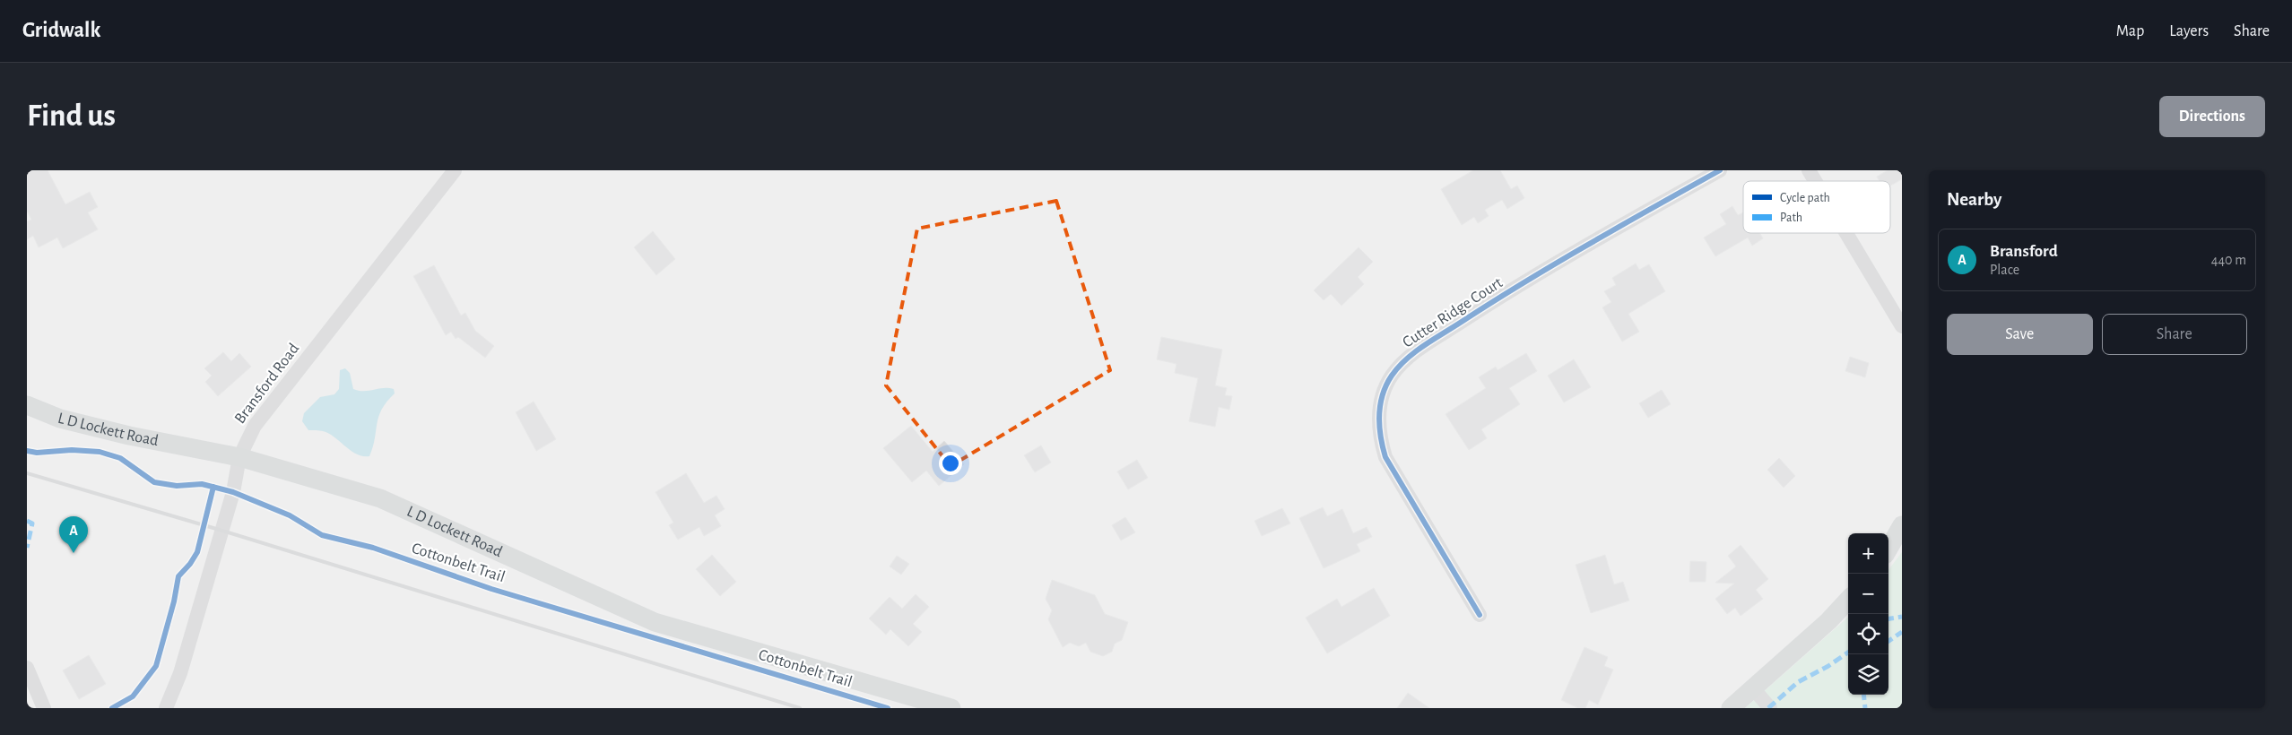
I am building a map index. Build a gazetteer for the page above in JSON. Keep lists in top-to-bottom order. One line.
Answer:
{"streets":{"main road":["L D Lockett Road"],"street":["Cutter Ridge Court","Bransford Road"],"cycle path":["Cottonbelt Trail"]},"crossings":[["Bransford Road","L D Lockett Road"]],"legend":["Cycle path","Path"],"page":{"header":"Gridwalk","nav":["Map","Layers","Share"],"buttons":["Directions",["Save","Share"]],"title":"Find us","heading":"Nearby","list":[{"mark":"A","name":"Bransford","note":"Place","value":"440 m"}],"pins":"A","map_buttons":["+","−"]}}
